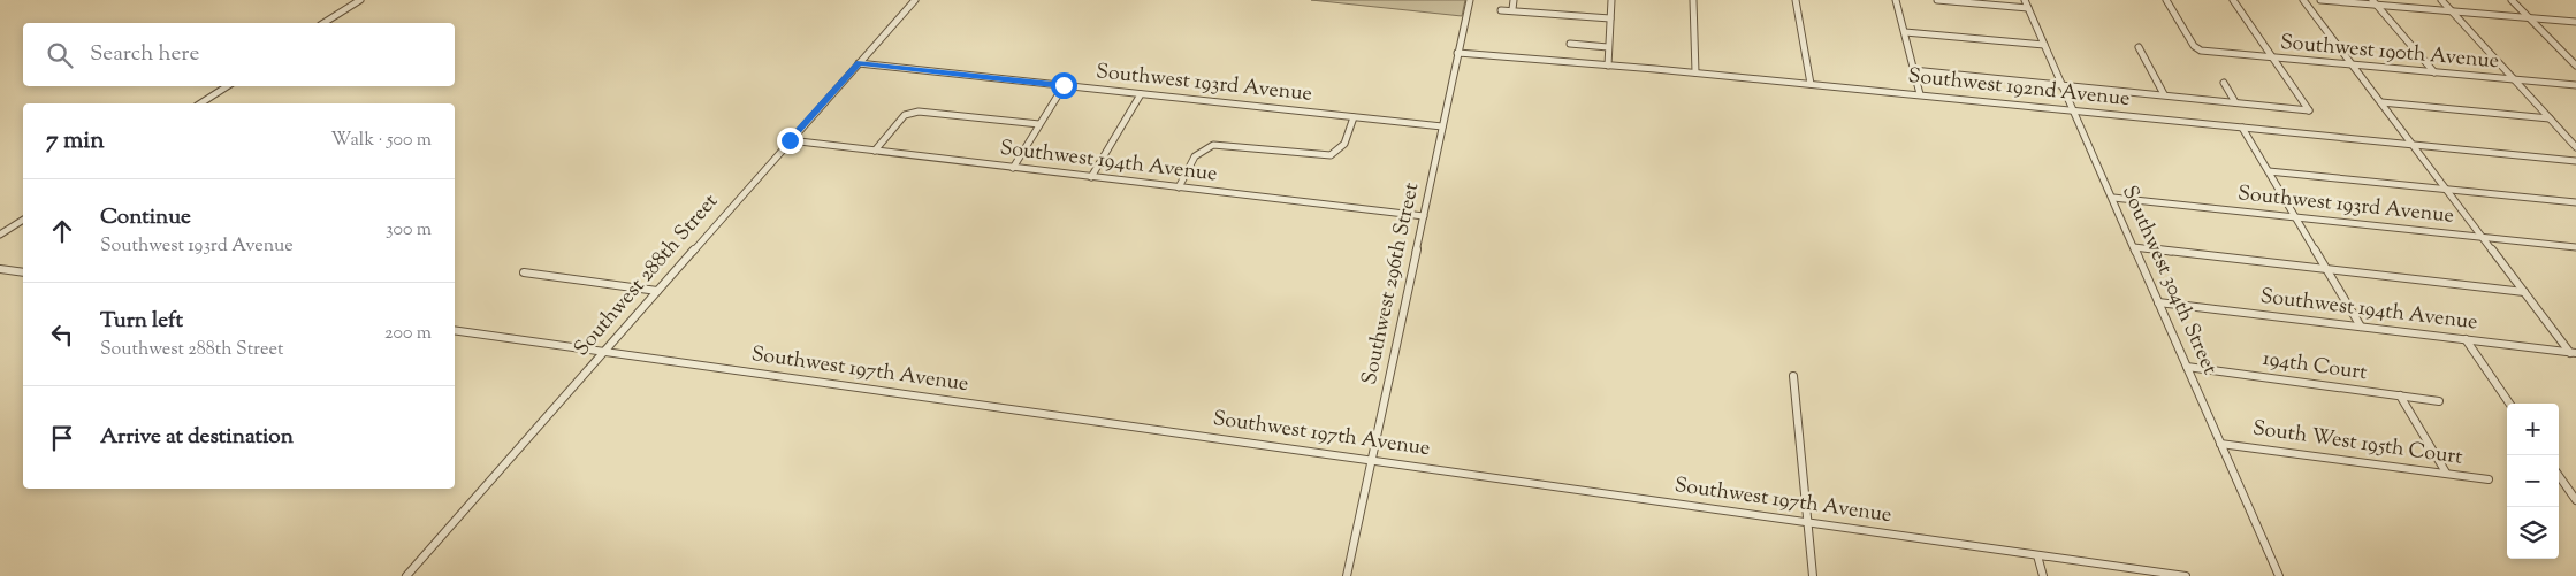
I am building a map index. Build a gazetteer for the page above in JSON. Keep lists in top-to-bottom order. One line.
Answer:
{"streets":{"street":["Southwest 190th Avenue","Southwest 193rd Avenue","Southwest 192nd Avenue","Southwest 194th Avenue","Southwest 288th Street","Southwest 304th Street","Southwest 296th Street","194th Court","Southwest 197th Avenue","South West 195th Court"]},"crossings":[["Southwest 193rd Avenue","Southwest 288th Street"],["Southwest 193rd Avenue","Southwest 304th Street"],["Southwest 193rd Avenue","Southwest 296th Street"],["Southwest 192nd Avenue","Southwest 304th Street"],["Southwest 192nd Avenue","Southwest 296th Street"],["Southwest 194th Avenue","Southwest 288th Street"],["Southwest 194th Avenue","Southwest 304th Street"],["Southwest 194th Avenue","Southwest 296th Street"],["Southwest 288th Street","Southwest 197th Avenue"],["Southwest 304th Street","194th Court"],["Southwest 304th Street","South West 195th Court"],["Southwest 296th Street","Southwest 197th Avenue"]],"page":{"search":"Search here","heading":["7 min","Walk · 500 m"],"list":[["Continue","Southwest 193rd Avenue","300 m"],["Turn left","Southwest 288th Street","200 m"],"Arrive at destination"],"map_buttons":["+","−"]}}
